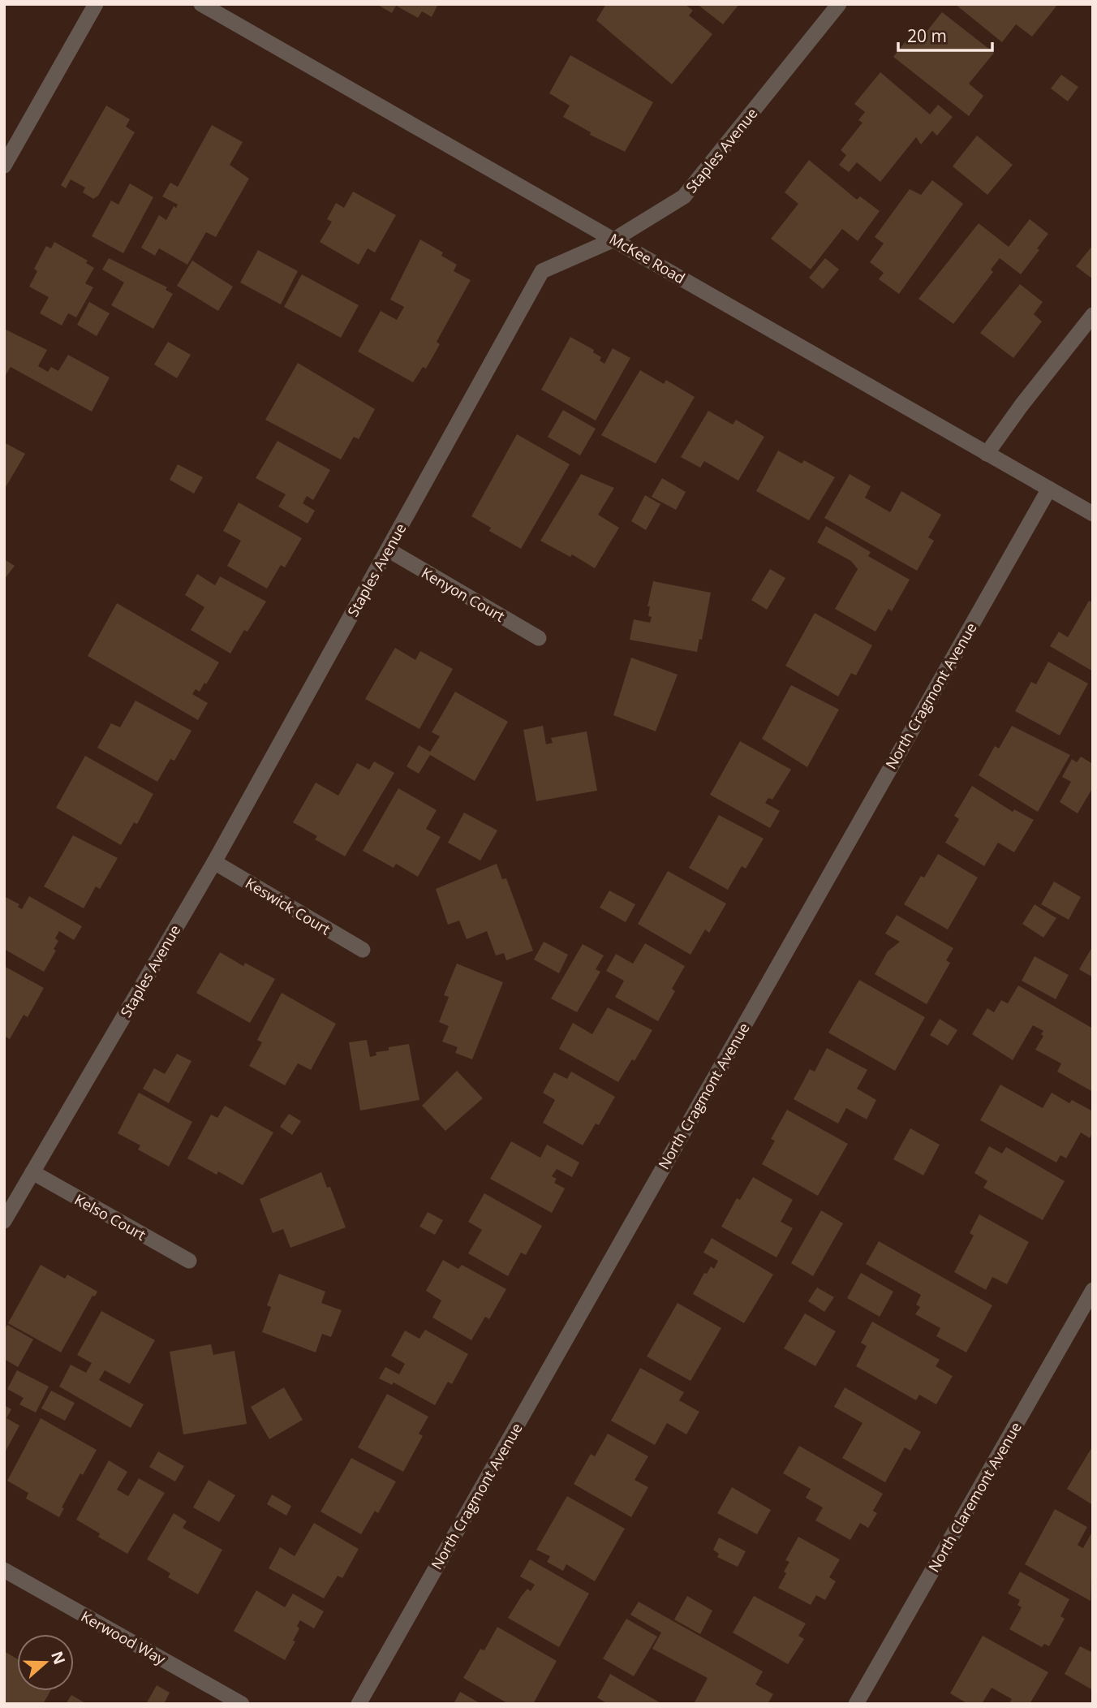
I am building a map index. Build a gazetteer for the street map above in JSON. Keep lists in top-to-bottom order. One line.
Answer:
{"streets":{"street":["Staples Avenue","McKee Road","Kenyon Court","North Cragmont Avenue","Keswick Court","Kelso Court","North Claremont Avenue","Kerwood Way"]},"crossings":[["Staples Avenue","McKee Road"],["Staples Avenue","Kenyon Court"],["Staples Avenue","Keswick Court"],["Staples Avenue","Kelso Court"],["McKee Road","North Cragmont Avenue"]],"scale_bar":"20 m","north":"right"}
